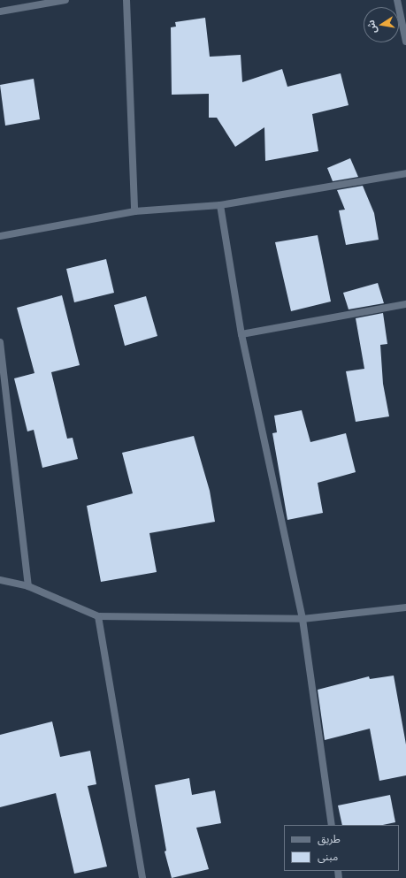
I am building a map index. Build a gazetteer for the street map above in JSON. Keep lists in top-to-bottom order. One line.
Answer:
{"legend":["طريق","مبنى"],"north":"left"}
